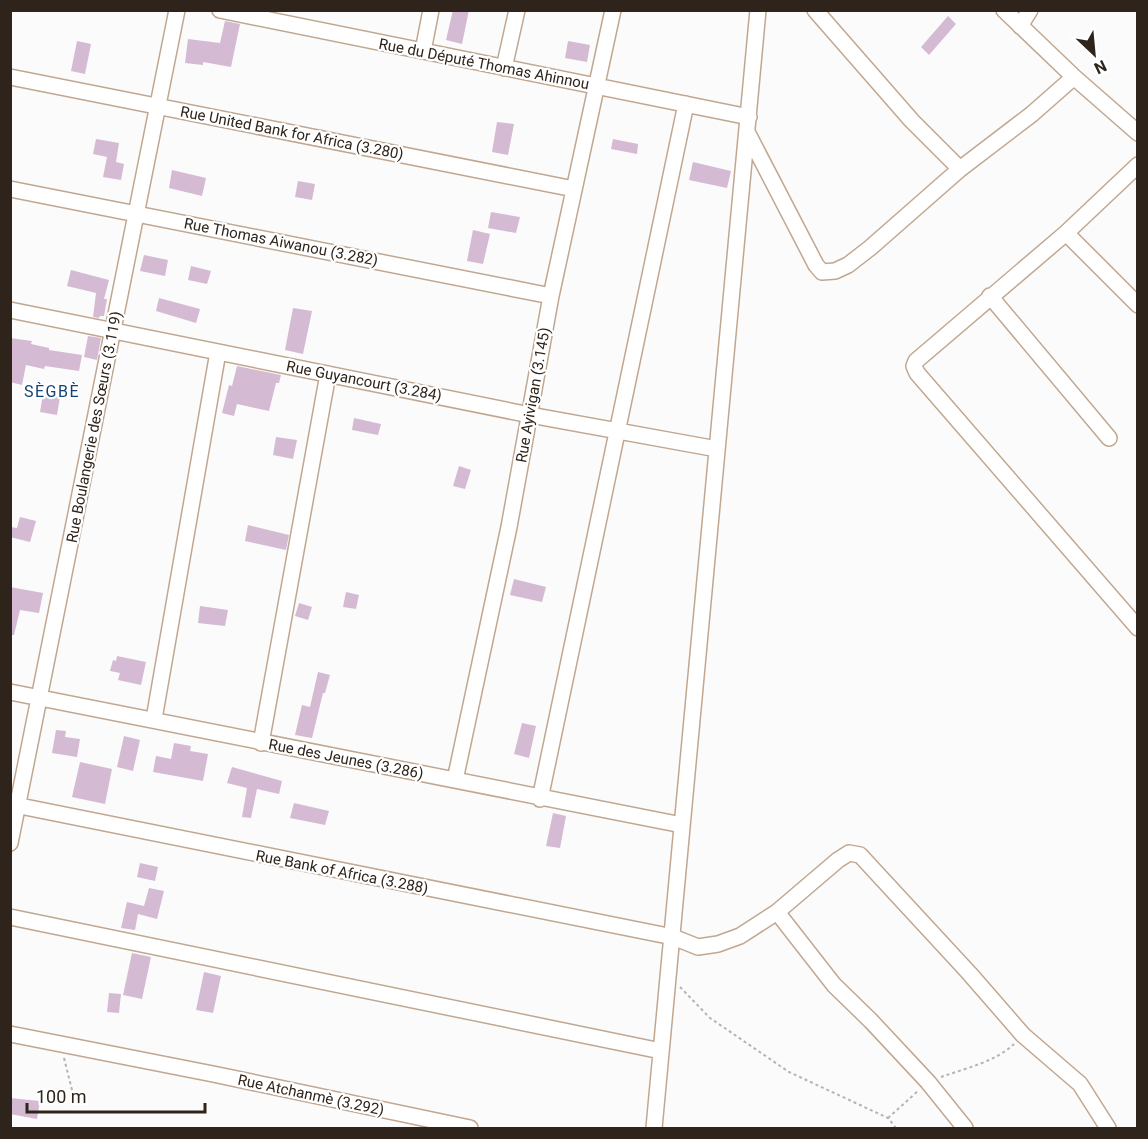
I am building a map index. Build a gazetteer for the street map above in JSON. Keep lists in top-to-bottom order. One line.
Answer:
{"streets":{"street":["Rue du Député Thomas Ahinnou","Rue United Bank for Africa (3.280)","Rue Thomas Aiwanou (3.282)","Rue Guyancourt (3.284)","Rue Ayivigan (3.145)","Rue Boulangerie des Sœurs (3.119)","Rue des Jeunes (3.286)","Rue Bank of Africa (3.288)","Rue Atchanmè (3.292)"]},"crossings":[["Rue du Député Thomas Ahinnou","Rue Ayivigan (3.145)"],["Rue United Bank for Africa (3.280)","Rue Ayivigan (3.145)"],["Rue United Bank for Africa (3.280)","Rue Boulangerie des Sœurs (3.119)"],["Rue Thomas Aiwanou (3.282)","Rue Ayivigan (3.145)"],["Rue Thomas Aiwanou (3.282)","Rue Boulangerie des Sœurs (3.119)"],["Rue Guyancourt (3.284)","Rue Ayivigan (3.145)"],["Rue Guyancourt (3.284)","Rue Boulangerie des Sœurs (3.119)"],["Rue Ayivigan (3.145)","Rue des Jeunes (3.286)"],["Rue Boulangerie des Sœurs (3.119)","Rue des Jeunes (3.286)"],["Rue Boulangerie des Sœurs (3.119)","Rue Bank of Africa (3.288)"]],"districts":["SÈGBÈ"],"scale_bar":"100 m","north":"bottom right"}
